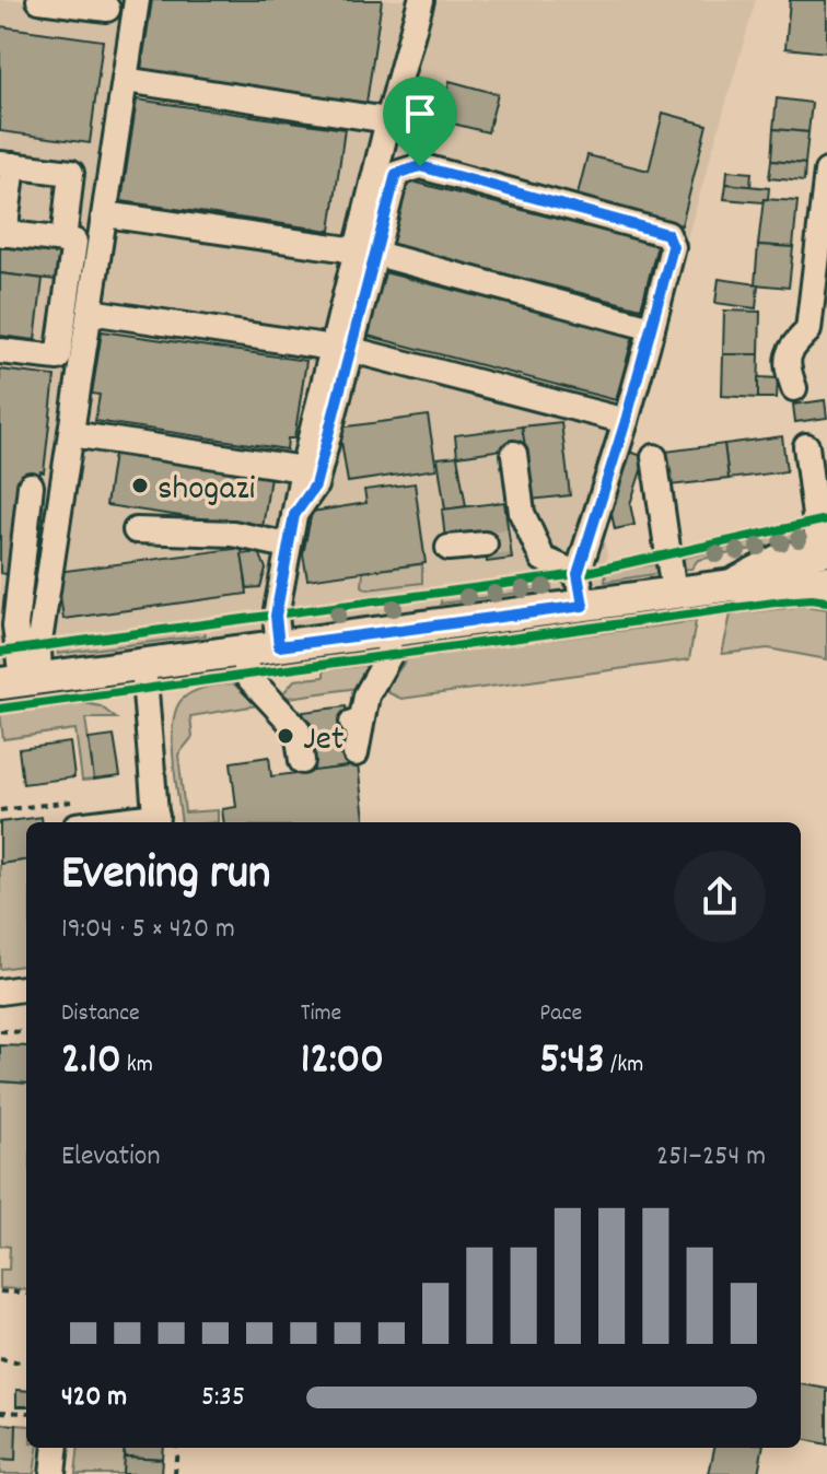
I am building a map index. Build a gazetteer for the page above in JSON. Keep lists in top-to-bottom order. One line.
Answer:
{"places":["shogazi","Jet"],"page":{"heading":["Evening run","19:04 · 5 × 420 m"],"stats":[["Distance","2.10 km"],["Time","12:00"],["Pace","5:43 /km"]],"chart":["Elevation","251–254 m"],"list":[{"name":"420 m","note":"5:35"}]}}
